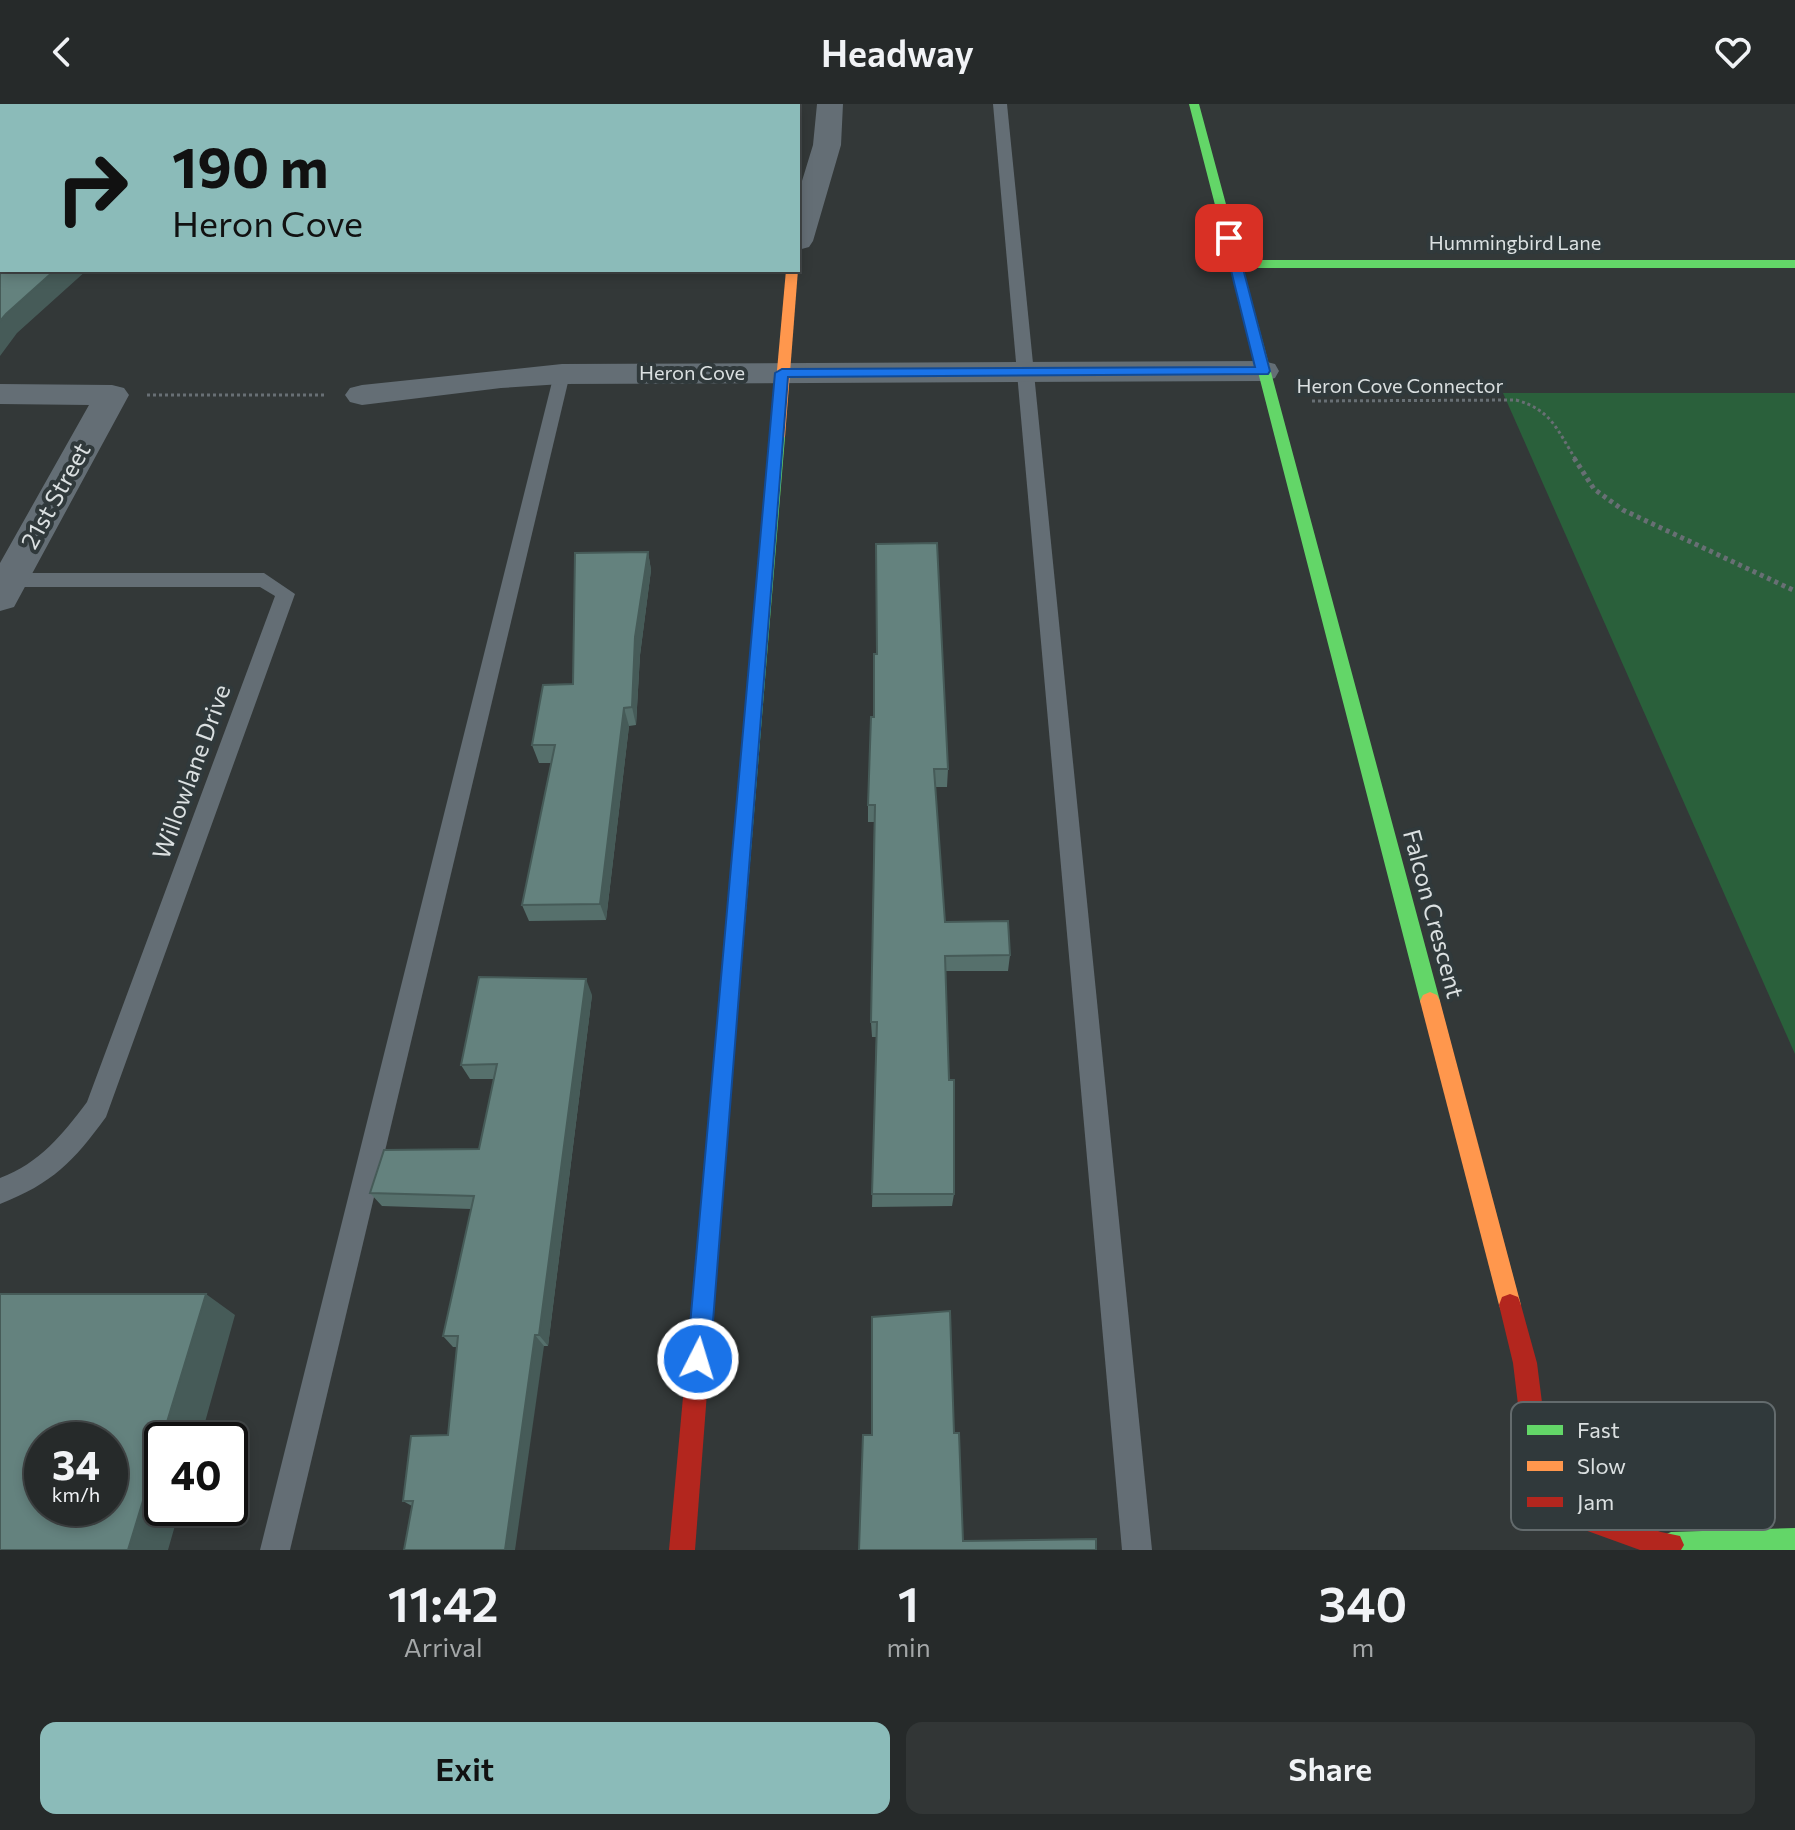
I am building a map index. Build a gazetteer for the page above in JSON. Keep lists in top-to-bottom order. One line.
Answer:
{"streets":{"street":["Hummingbird Lane","Heron Cove","21st Street","Falcon Crescent"],"lane":["Willowlane Drive"],"path":["Heron Cove Connector"]},"crossings":[["Hummingbird Lane","Falcon Crescent"],["Heron Cove","Heron Cove Connector"],["Heron Cove","Falcon Crescent"],["Heron Cove Connector","Falcon Crescent"],["21st Street","Willowlane Drive"]],"legend":["Fast","Slow","Jam"],"page":{"header":"Headway","turn":["190 m","Heron Cove"],"speed":"34 km/h","limit":"40","eta":["11:42","Arrival","1","min","340","m"],"buttons":["Exit","Share"]}}
